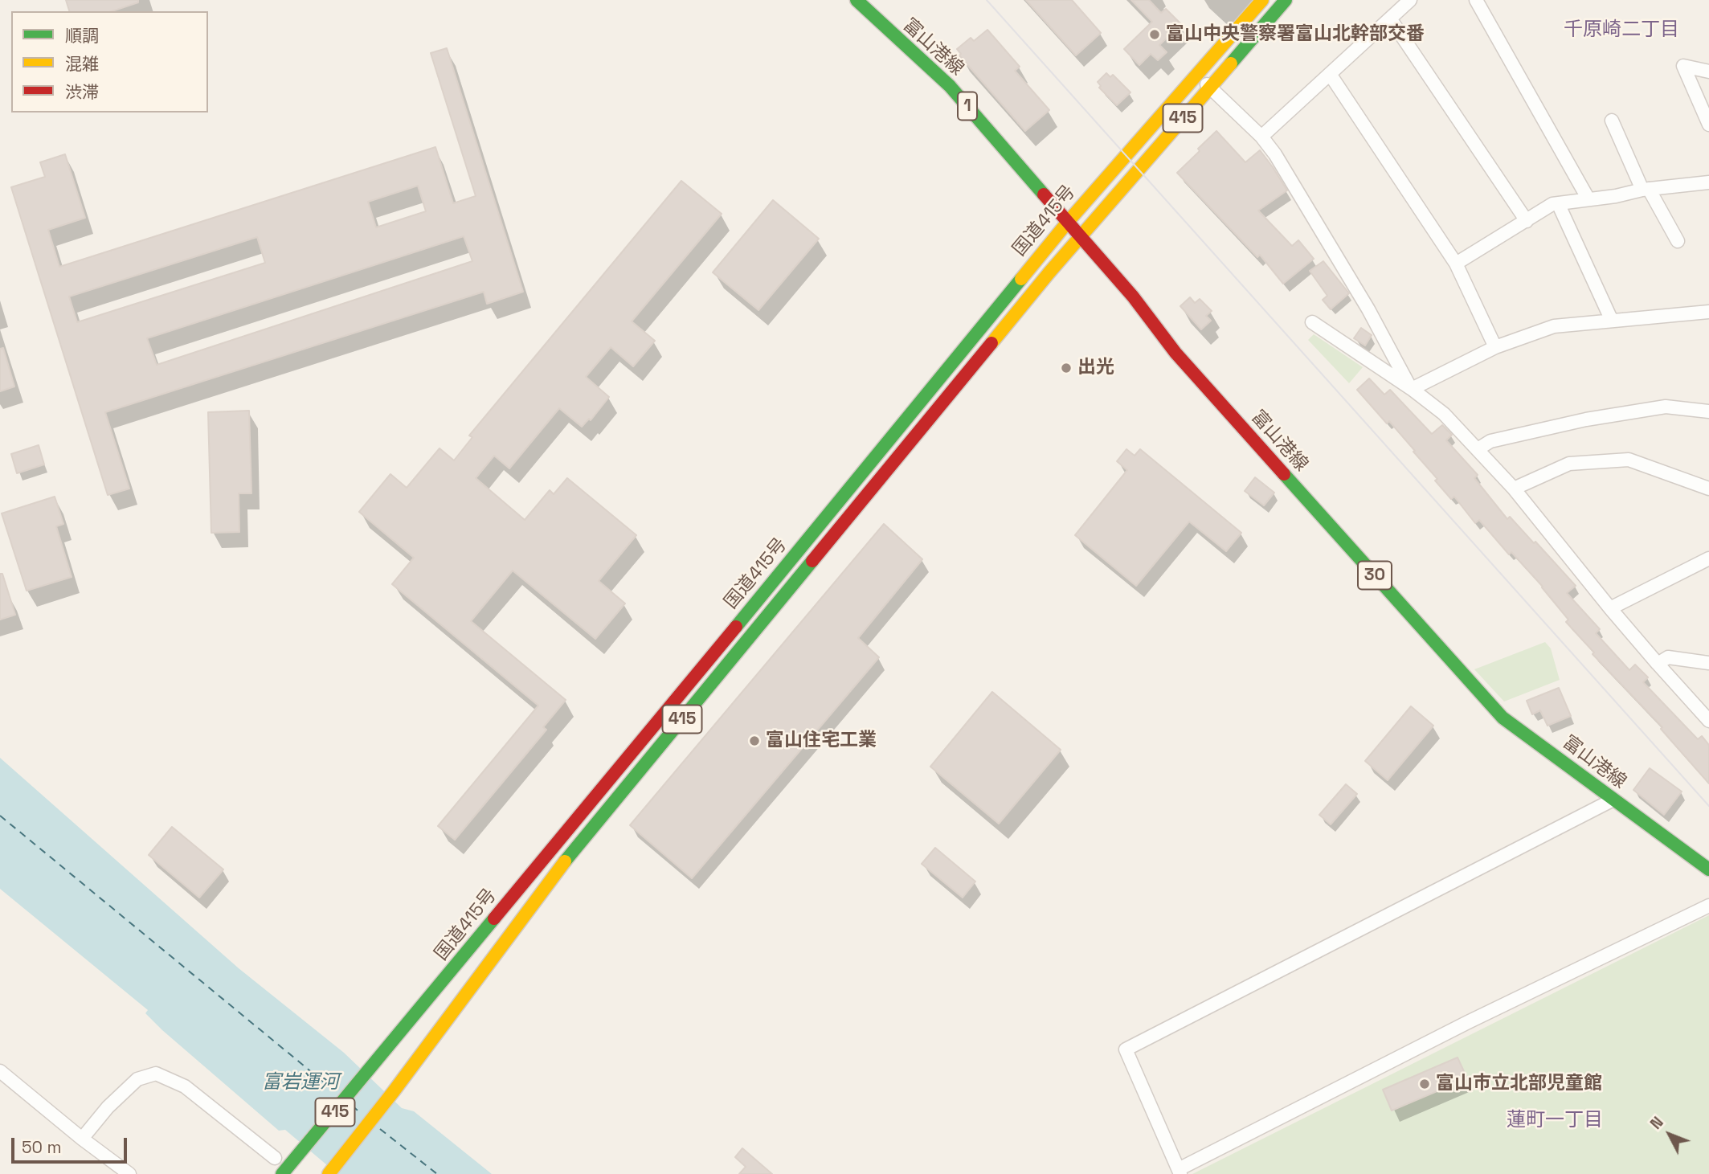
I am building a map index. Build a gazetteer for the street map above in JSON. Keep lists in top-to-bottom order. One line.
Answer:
{"streets":{"main road":["富山港線","1","415","国道415号","30"]},"crossings":[["富山港線","国道415号"]],"districts":["千原崎二丁目","蓮町一丁目"],"water":["富岩運河"],"places":["富山中央警察署富山北幹部交番","出光","富山住宅工業","富山市立北部児童館"],"legend":["順調","混雑","渋滞"],"scale_bar":"50 m","north":"top left"}
